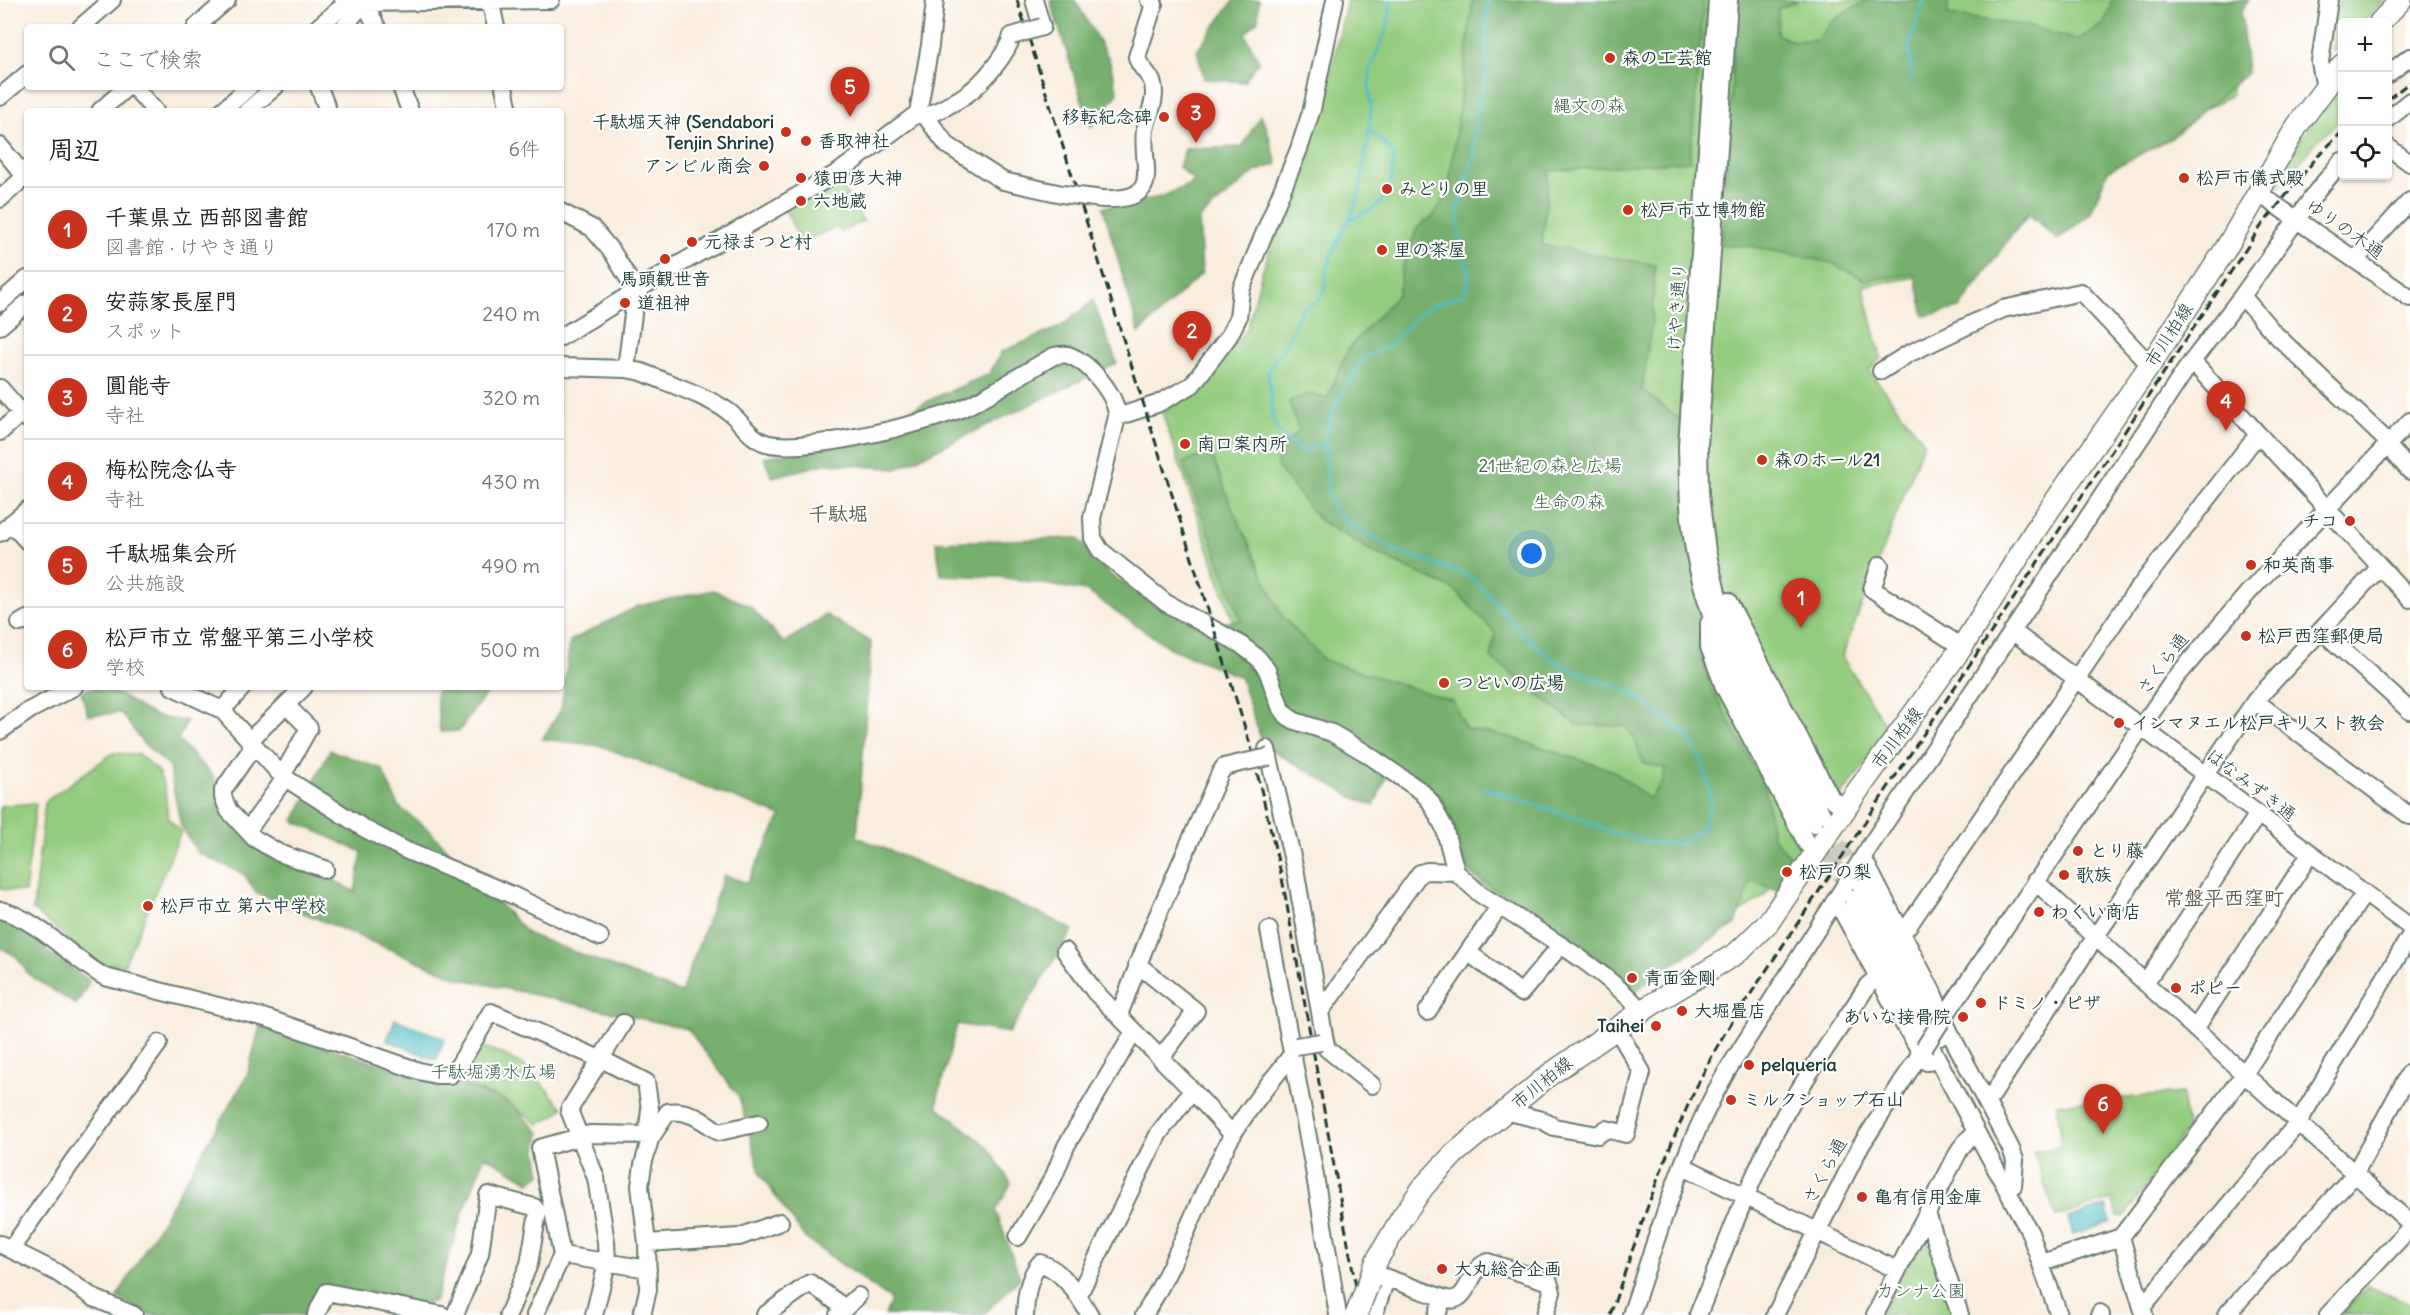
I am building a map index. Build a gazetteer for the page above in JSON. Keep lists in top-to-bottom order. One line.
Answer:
{"streets":{"main road":["市川柏線"],"street":["ゆりの木通","けやき通り","さくら通","はなみずき通"]},"crossings":[["ゆりの木通","市川柏線"],["さくら通","はなみずき通"]],"districts":["千駄堀","常盤平西窪町"],"parks":["縄文の森","21世紀の森と広場","生命の森","千駄堀湧水広場","カンナ公園"],"places":["森の工芸館","移転紀念碑","千駄堀天神 (Sendabori Tenjin Shrine)","香取神社","アンビル商会","猿田彦大神","松戸市儀式殿","みどりの里","六地蔵","松戸市立博物館","元禄まつど村","里の茶屋","馬頭観世音","道祖神","南口案内所","森のホール21","チコ","和英商事","松戸西窪郵便局","つどいの広場","インマヌエル松戸キリスト教会","とり藤","松戸の梨","歌族","松戸市立 第六中学校","わくい商店","青面金剛","ポピー","ドミノ・ピザ","大堀畳店","あいな接骨院","Taihei","pelqueria","ミルクショップ石山","亀有信用金庫","大丸総合企画"],"page":{"map_buttons":["+","−"],"search":"ここで検索","pins":["5","3","2","4","1","6"],"heading":["周辺","6件"],"list":[{"mark":"1","name":"千葉県立 西部図書館","note":"図書館 · けやき通り","value":"170 m"},{"mark":"2","name":"安蒜家長屋門","note":"スポット","value":"240 m"},{"mark":"3","name":"圓能寺","note":"寺社","value":"320 m"},{"mark":"4","name":"梅松院念仏寺","note":"寺社","value":"430 m"},{"mark":"5","name":"千駄堀集会所","note":"公共施設","value":"490 m"},{"mark":"6","name":"松戸市立 常盤平第三小学校","note":"学校","value":"500 m"}]}}
